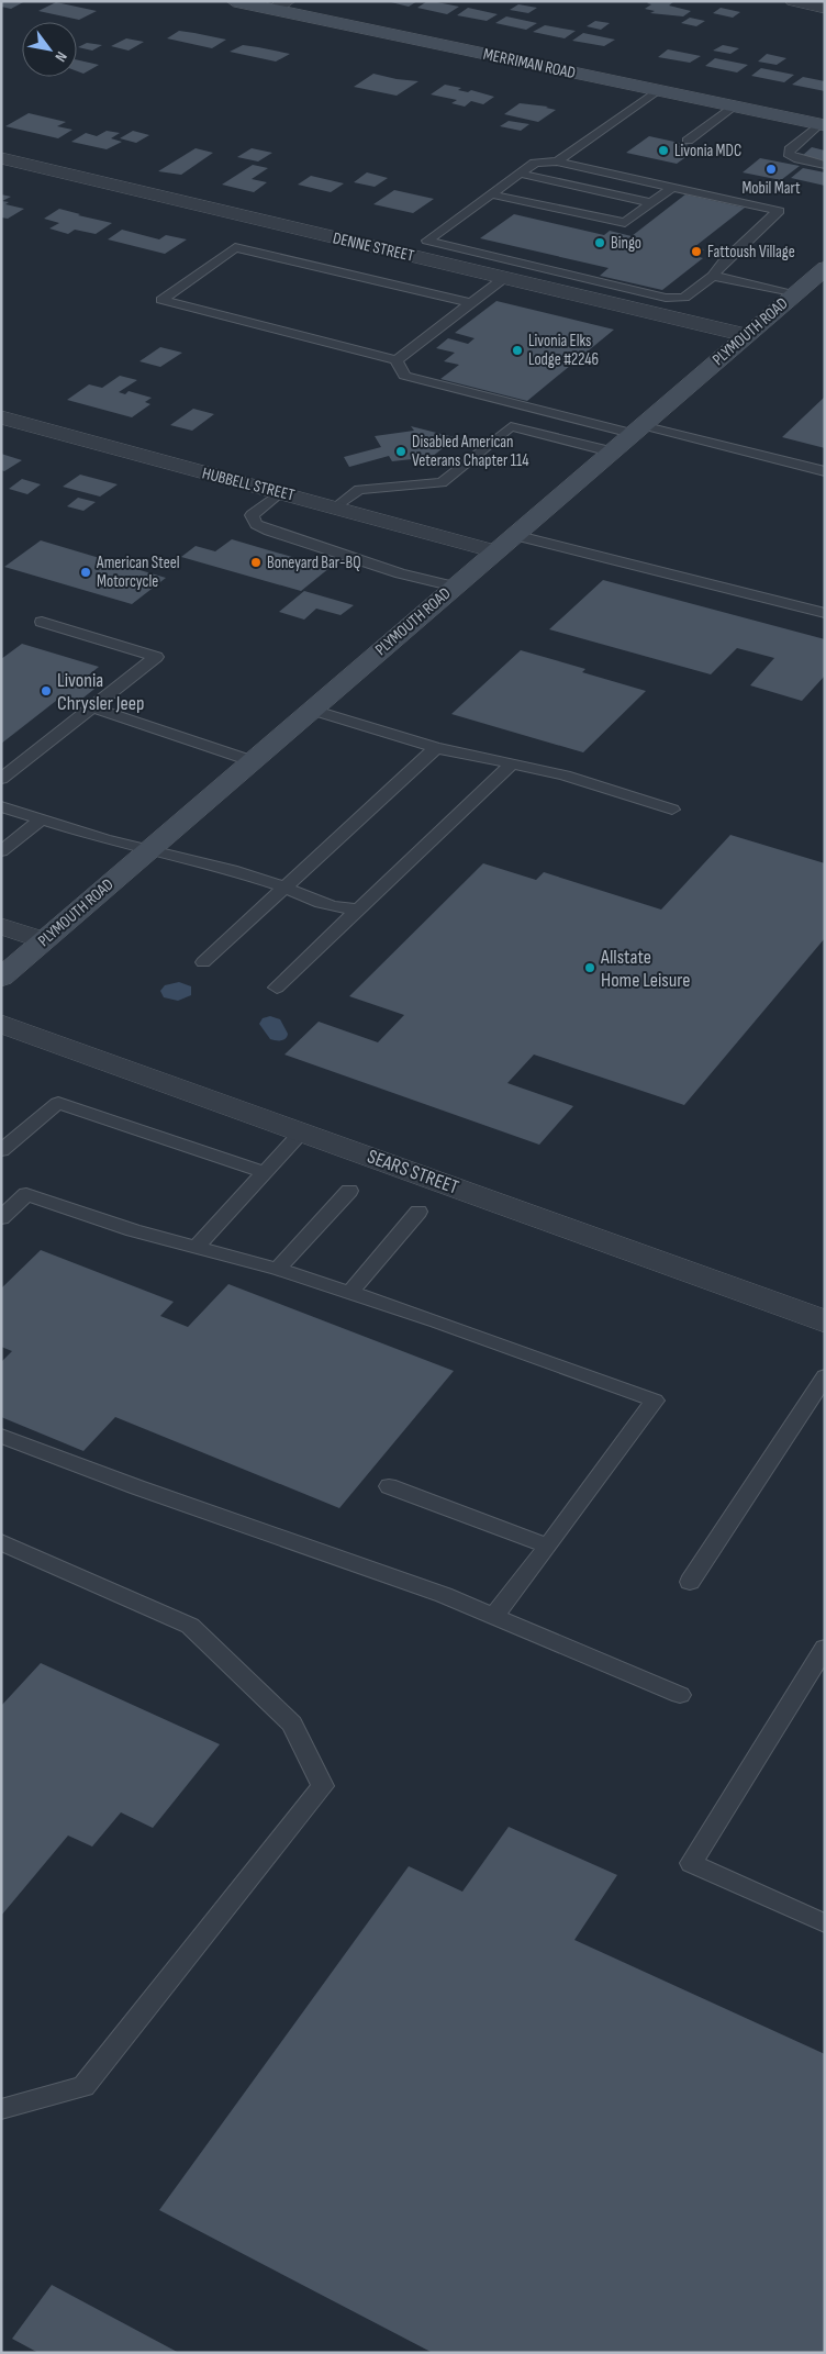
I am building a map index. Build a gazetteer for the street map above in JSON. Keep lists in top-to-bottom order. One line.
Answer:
{"streets":{"main road":["MERRIMAN ROAD","PLYMOUTH ROAD"],"street":["DENNE STREET","HUBBELL STREET","SEARS STREET"]},"crossings":[["DENNE STREET","PLYMOUTH ROAD"],["PLYMOUTH ROAD","HUBBELL STREET"]],"places":["Livonia MDC","Mobil Mart","Bingo","Fattoush Village","Livonia Elks Lodge #2246","Disabled American Veterans Chapter 114","Boneyard Bar-BQ","American Steel Motorcycle","Livonia Chrysler Jeep","Allstate Home Leisure"],"north":"bottom right"}
